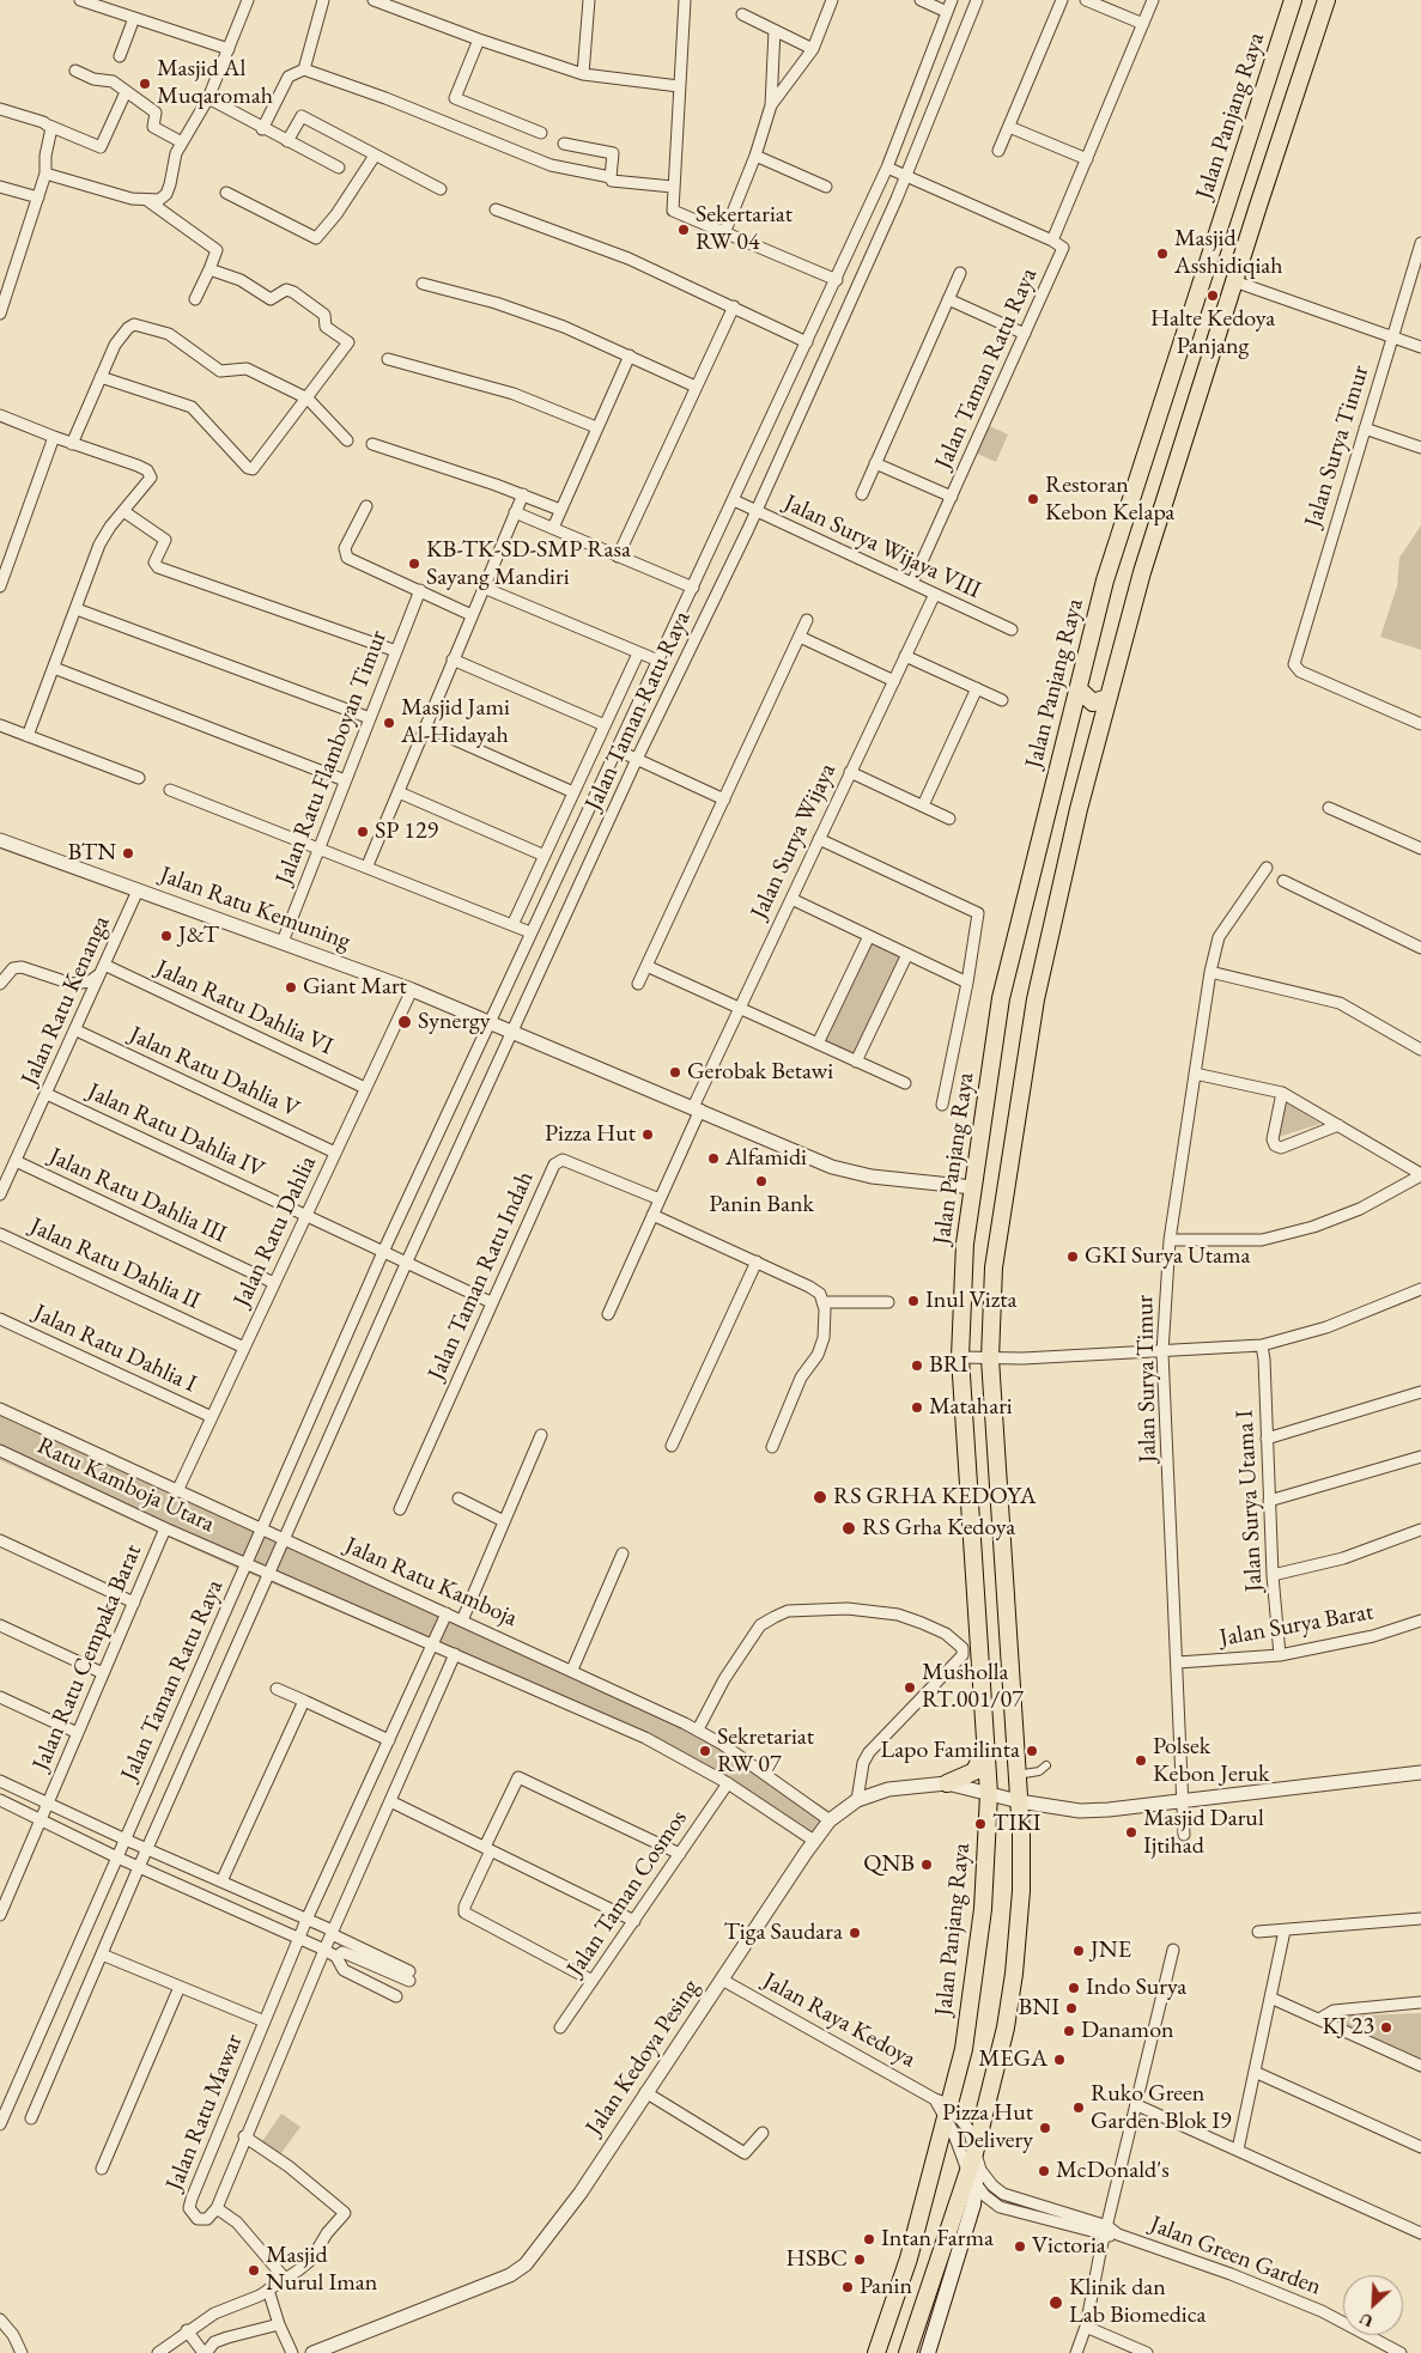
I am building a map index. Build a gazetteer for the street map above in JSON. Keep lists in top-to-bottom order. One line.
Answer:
{"streets":{"main road":["Jalan Panjang Raya"],"street":["Jalan Taman Ratu Raya","Jalan Surya Timur","Jalan Surya Wijaya VIII","Jalan Ratu Flamboyan Timur","Jalan Surya Wijaya","Jalan Ratu Kemuning","Jalan Ratu Kenanga","Jalan Ratu Dahlia VI","Jalan Ratu Dahlia V","Jalan Ratu Dahlia IV","Jalan Ratu Dahlia III","Jalan Ratu Dahlia","Jalan Ratu Dahlia II","Jalan Taman Ratu Indah","Jalan Ratu Dahlia I","Ratu Kamboja Utara","Jalan Surya Utama I","Jalan Ratu Kamboja","Jalan Surya Barat","Jalan Ratu Cempaka Barat","Jalan Taman Cosmos","Jalan Raya Kedoya","Jalan Kedoya Pesing","Jalan Ratu Mawar","Jalan Green Garden"]},"crossings":[["Jalan Panjang Raya","Jalan Raya Kedoya"],["Jalan Panjang Raya","Jalan Kedoya Pesing"],["Jalan Panjang Raya","Jalan Green Garden"],["Jalan Taman Ratu Raya","Jalan Surya Wijaya VIII"],["Jalan Taman Ratu Raya","Jalan Ratu Kemuning"],["Jalan Taman Ratu Raya","Jalan Ratu Dahlia IV"],["Jalan Taman Ratu Raya","Ratu Kamboja Utara"],["Jalan Taman Ratu Raya","Jalan Ratu Kamboja"],["Jalan Surya Timur","Jalan Surya Barat"],["Jalan Surya Timur","Jalan Kedoya Pesing"],["Jalan Surya Wijaya VIII","Jalan Surya Wijaya"],["Jalan Ratu Flamboyan Timur","Jalan Ratu Kemuning"],["Jalan Surya Wijaya","Jalan Taman Ratu Indah"],["Jalan Ratu Kemuning","Jalan Ratu Kenanga"],["Jalan Ratu Kemuning","Jalan Ratu Dahlia"],["Jalan Ratu Kenanga","Jalan Ratu Dahlia VI"],["Jalan Ratu Kenanga","Jalan Ratu Dahlia V"],["Jalan Ratu Kenanga","Jalan Ratu Dahlia IV"],["Jalan Ratu Kenanga","Jalan Ratu Dahlia III"],["Jalan Ratu Dahlia VI","Jalan Ratu Dahlia"],["Jalan Ratu Dahlia V","Jalan Ratu Dahlia"],["Jalan Ratu Dahlia IV","Jalan Ratu Dahlia"],["Jalan Ratu Dahlia III","Jalan Ratu Dahlia"],["Jalan Ratu Dahlia","Jalan Ratu Dahlia II"],["Jalan Ratu Dahlia","Jalan Ratu Dahlia I"],["Jalan Ratu Dahlia","Jalan Ratu Kamboja"],["Ratu Kamboja Utara","Jalan Ratu Cempaka Barat"],["Jalan Surya Utama I","Jalan Surya Barat"],["Jalan Ratu Kamboja","Jalan Kedoya Pesing"],["Jalan Ratu Kamboja","Jalan Ratu Mawar"],["Jalan Raya Kedoya","Jalan Kedoya Pesing"],["Jalan Raya Kedoya","Jalan Green Garden"]],"places":["Masjid Al Muqaromah","Sekertariat RW 04","Masjid Asshidiqiah","Halte Kedoya Panjang","Restoran Kebon Kelapa","KB-TK-SD-SMP Rasa Sayang Mandiri","Masjid Jami Al-Hidayah","SP 129","BTN","J&T","Giant Mart","Synergy","Gerobak Betawi","Pizza Hut","Alfamidi","Panin Bank","GKI Surya Utama","Inul Vizta","BRI","Matahari","RS GRHA KEDOYA","RS Grha Kedoya","Musholla RT.001/07","Sekretariat RW 07","Lapo Familinta","Polsek Kebon Jeruk","TIKI","Masjid Darul Ijtihad","QNB","Tiga Saudara","JNE","Indo Surya","BNI","KJ 23","Danamon","MEGA","Ruko Green Garden Blok I9","Pizza Hut Delivery","McDonald's","Intan Farma","Victoria","HSBC","Masjid Nurul Iman","Panin","Klinik dan Lab Biomedica"],"north":"bottom left"}
